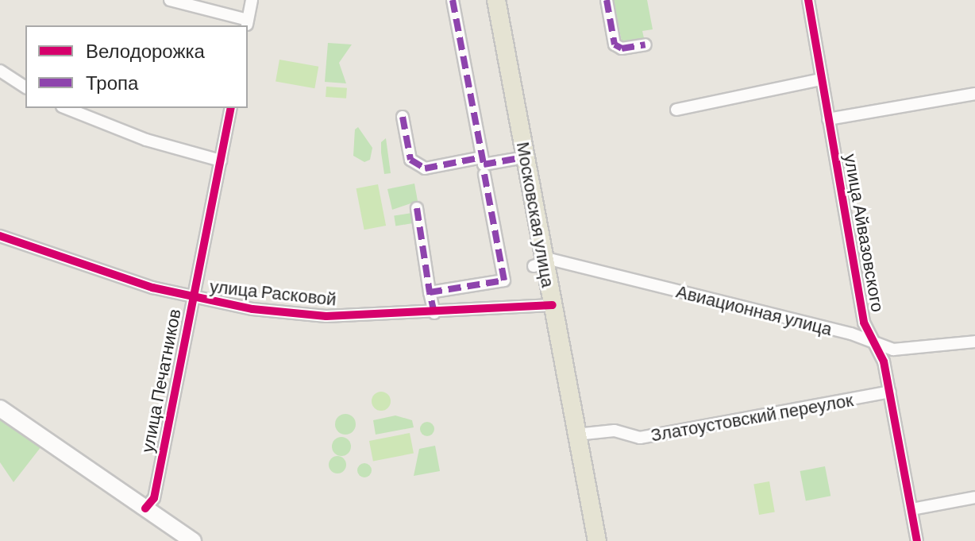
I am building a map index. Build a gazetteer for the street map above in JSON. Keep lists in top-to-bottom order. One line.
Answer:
{"streets":{"main road":["Московская улица"],"street":["улица Айвазовского","улица Расковой","Авиационная улица","улица Печатников","Златоустовский переулок"]},"crossings":[["Московская улица","улица Расковой"],["Московская улица","Авиационная улица"],["Московская улица","Златоустовский переулок"],["улица Айвазовского","Авиационная улица"],["улица Айвазовского","Златоустовский переулок"],["улица Расковой","улица Печатников"]],"legend":["Велодорожка","Тропа"]}
